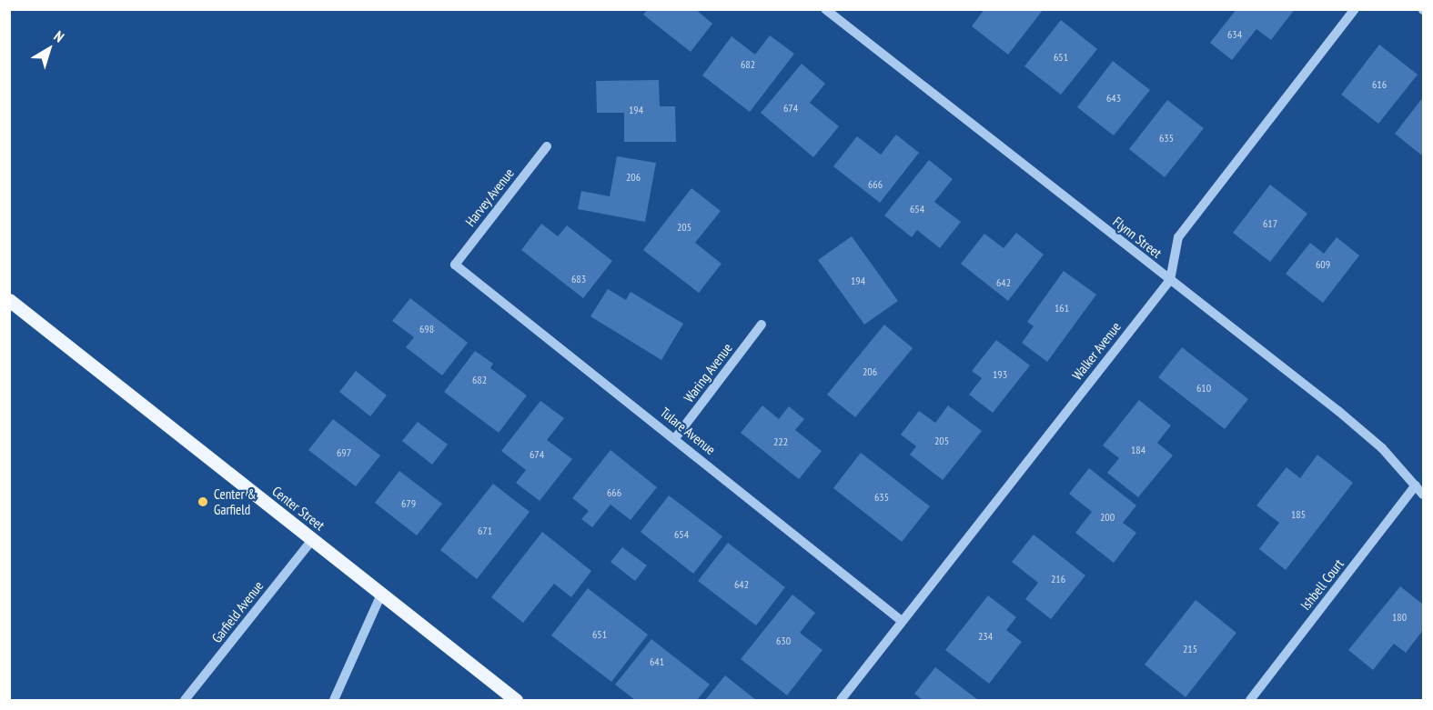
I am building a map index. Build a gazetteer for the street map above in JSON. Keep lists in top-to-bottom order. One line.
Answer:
{"streets":{"main road":["Center Street"],"street":["Harvey Avenue","Flynn Street","Walker Avenue","Waring Avenue","Tulare Avenue","Ishbell Court","Garfield Avenue"]},"crossings":[["Harvey Avenue","Tulare Avenue"],["Flynn Street","Walker Avenue"],["Flynn Street","Ishbell Court"],["Walker Avenue","Tulare Avenue"],["Waring Avenue","Tulare Avenue"],["Center Street","Garfield Avenue"]],"places":["Center & Garfield"],"house_numbers":["634","651","682","616","643","674","194","635","206","666","654","617","205","609","683","194","642","161","698","206","193","682","610","205","222","184","697","674","666","635","679","185","200","671","654","216","642","180","651","234","630","215","641"],"north":"top right"}
